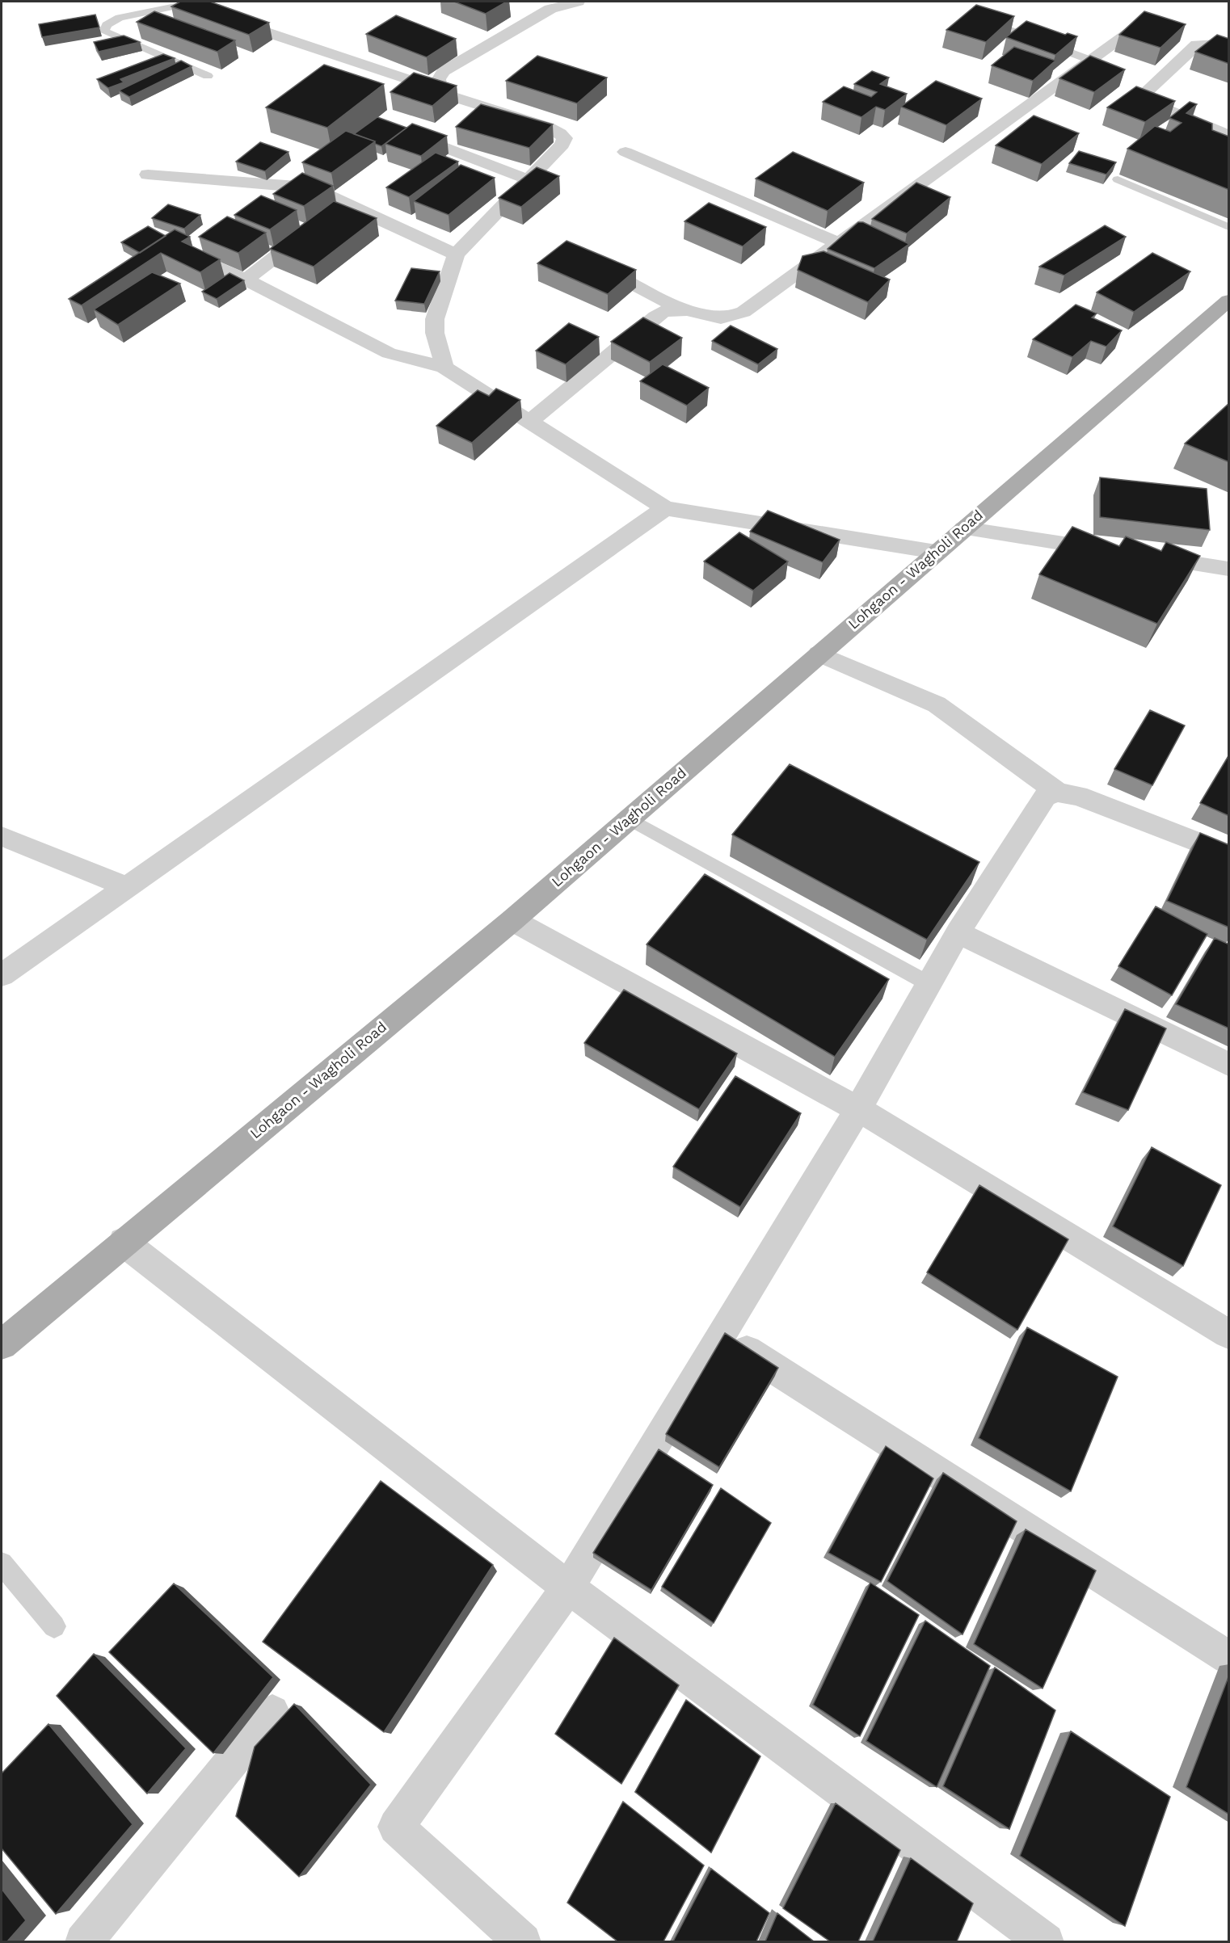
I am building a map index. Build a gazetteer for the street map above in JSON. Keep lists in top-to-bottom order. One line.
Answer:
{"streets":{"main road":["Lohgaon - Wagholi Road"]}}
